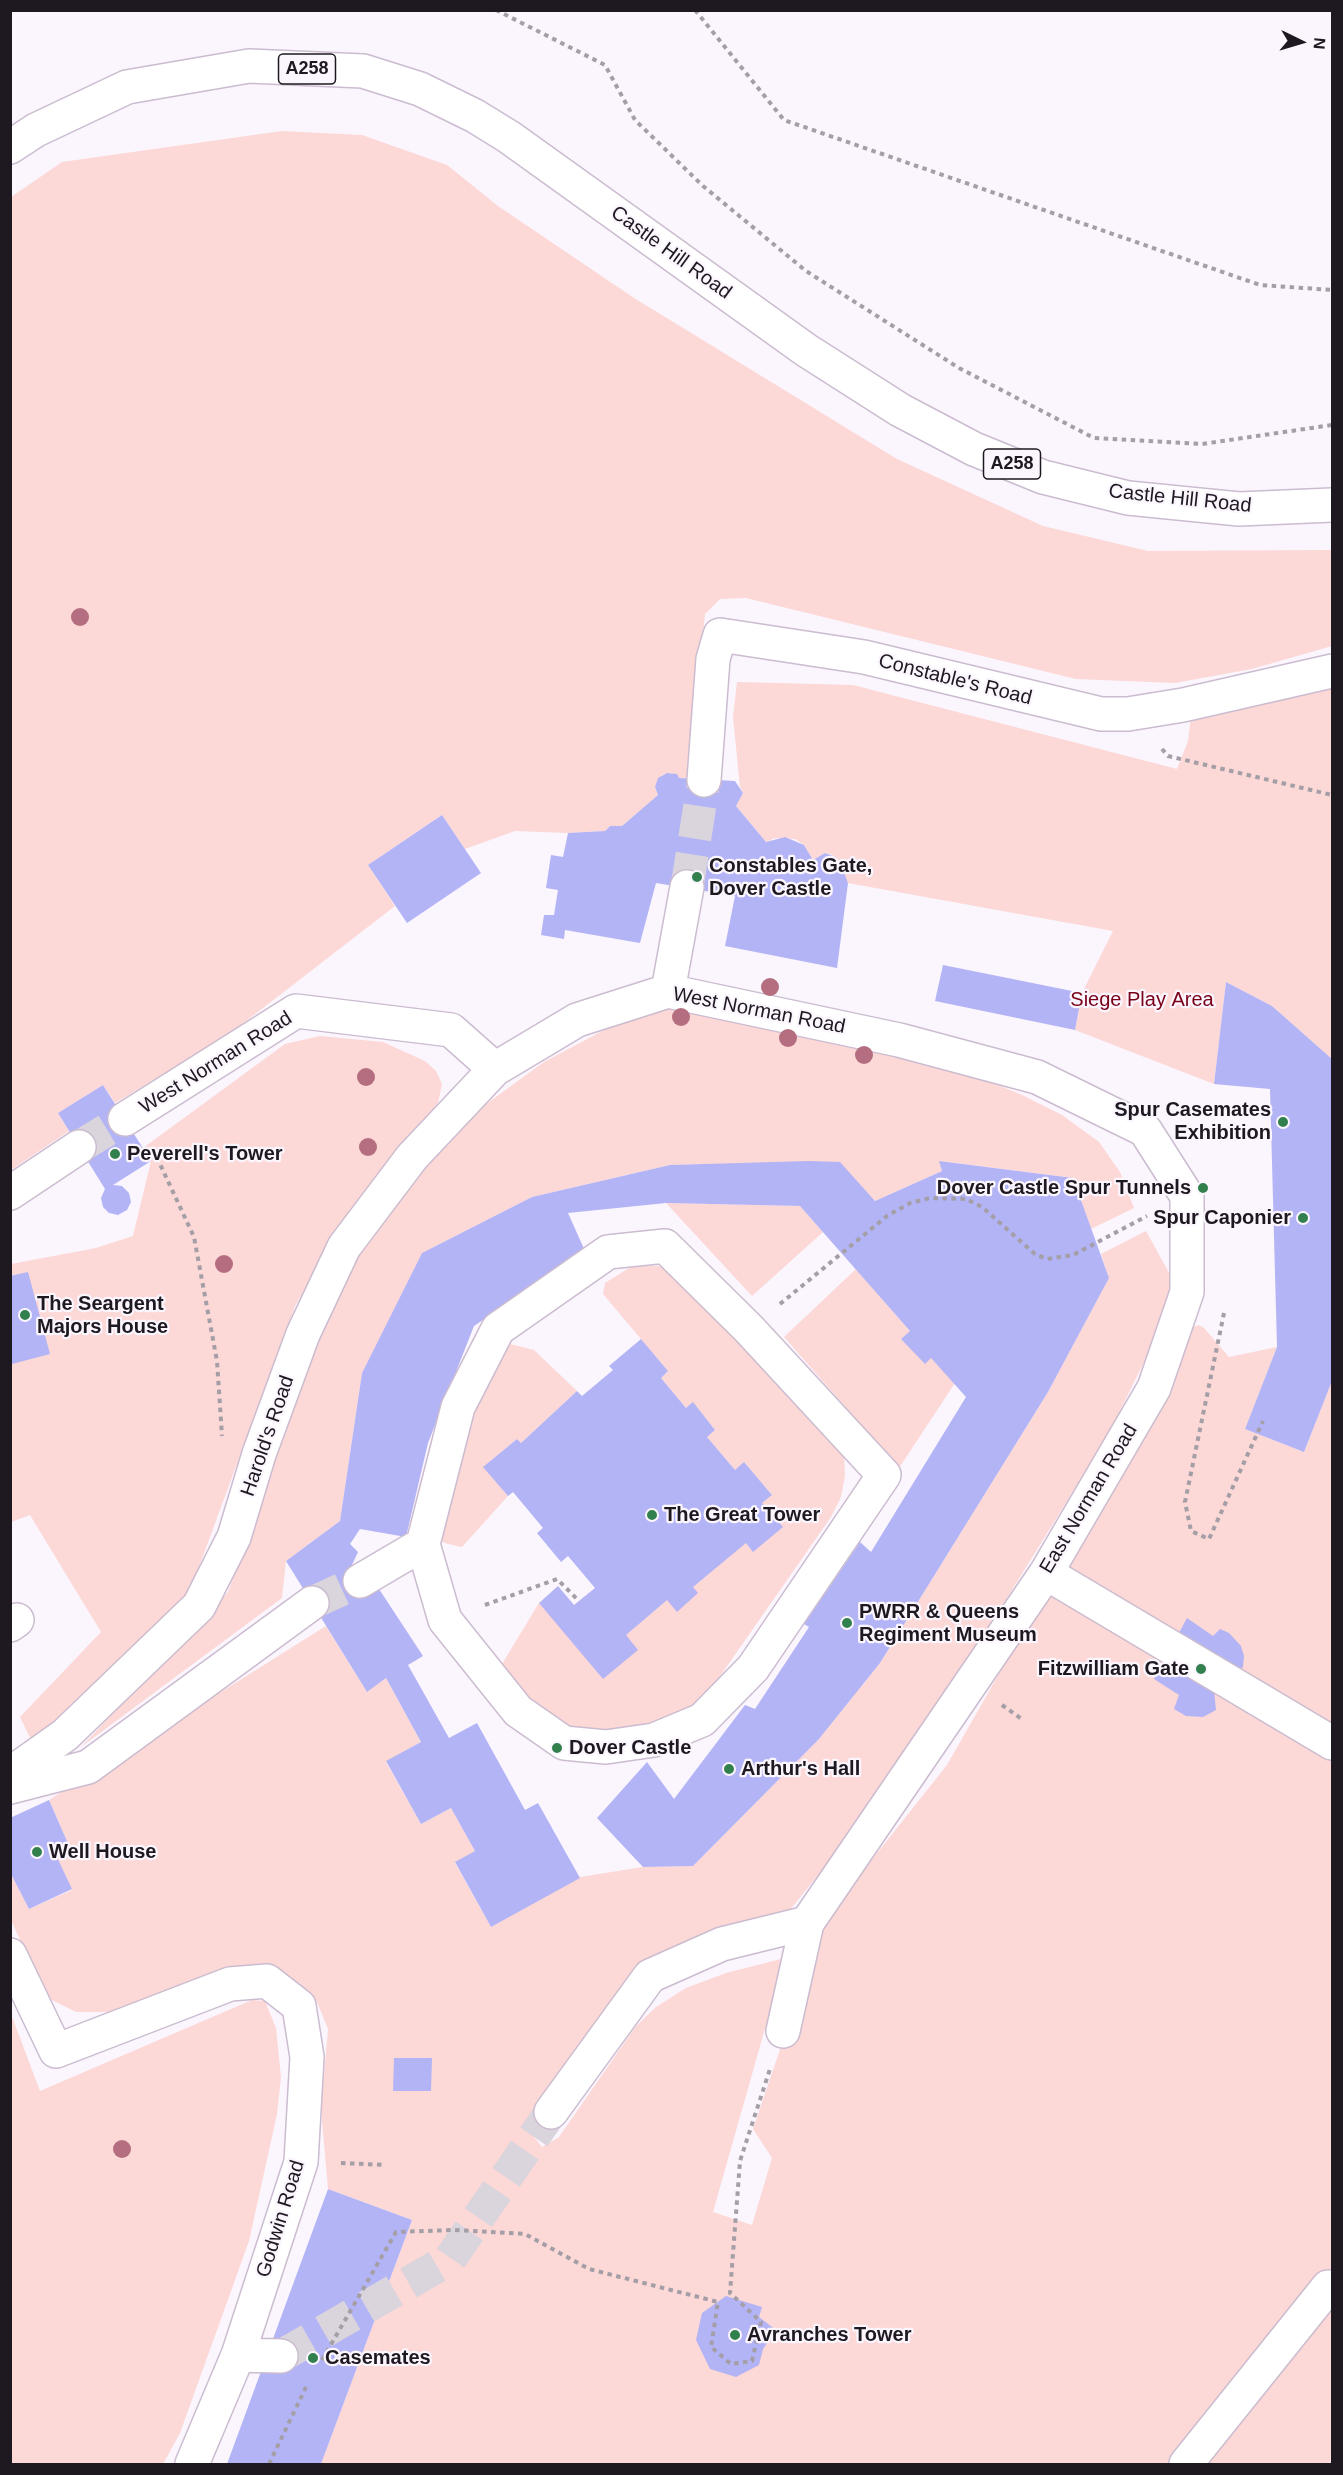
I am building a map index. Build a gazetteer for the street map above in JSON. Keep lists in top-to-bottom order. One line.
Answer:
{"streets":{"main road":["A258","Castle Hill Road","Constable's Road","West Norman Road","Harold's Road","East Norman Road","Godwin Road"]},"crossings":[["West Norman Road","Harold's Road"],["West Norman Road","East Norman Road"]],"parks":["Siege Play Area"],"places":["Constables Gate, Dover Castle","Spur Casemates Exhibition","Peverell's Tower","Dover Castle Spur Tunnels","Spur Caponier","The Seargent Majors House","The Great Tower","PWRR & Queens Regiment Museum","Fitzwilliam Gate","Dover Castle","Arthur's Hall","Well House","Avranches Tower","Casemates"],"north":"right"}
